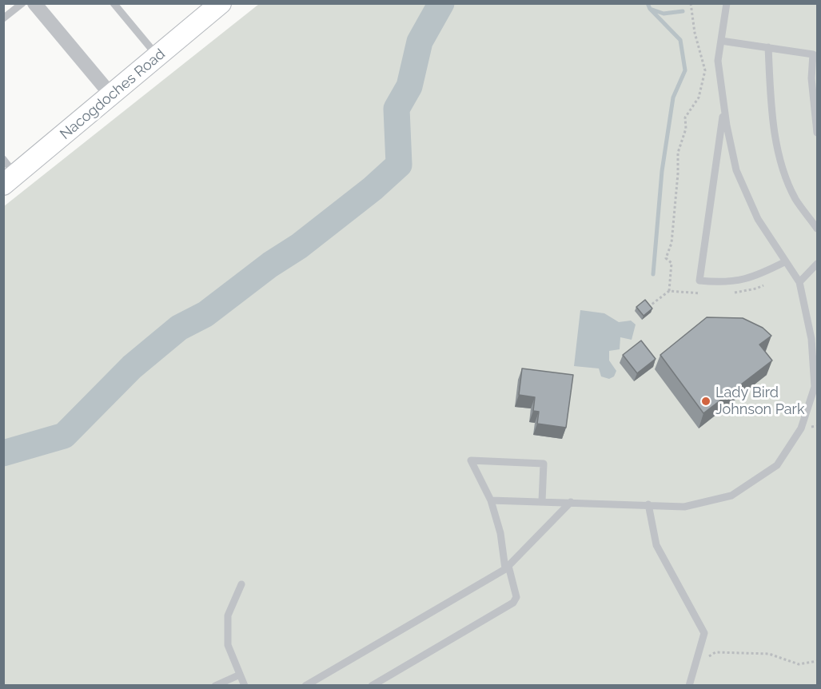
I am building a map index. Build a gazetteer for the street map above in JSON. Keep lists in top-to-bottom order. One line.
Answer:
{"streets":{"main road":["Nacogdoches Road"]},"places":["Lady Bird Johnson Park"]}
